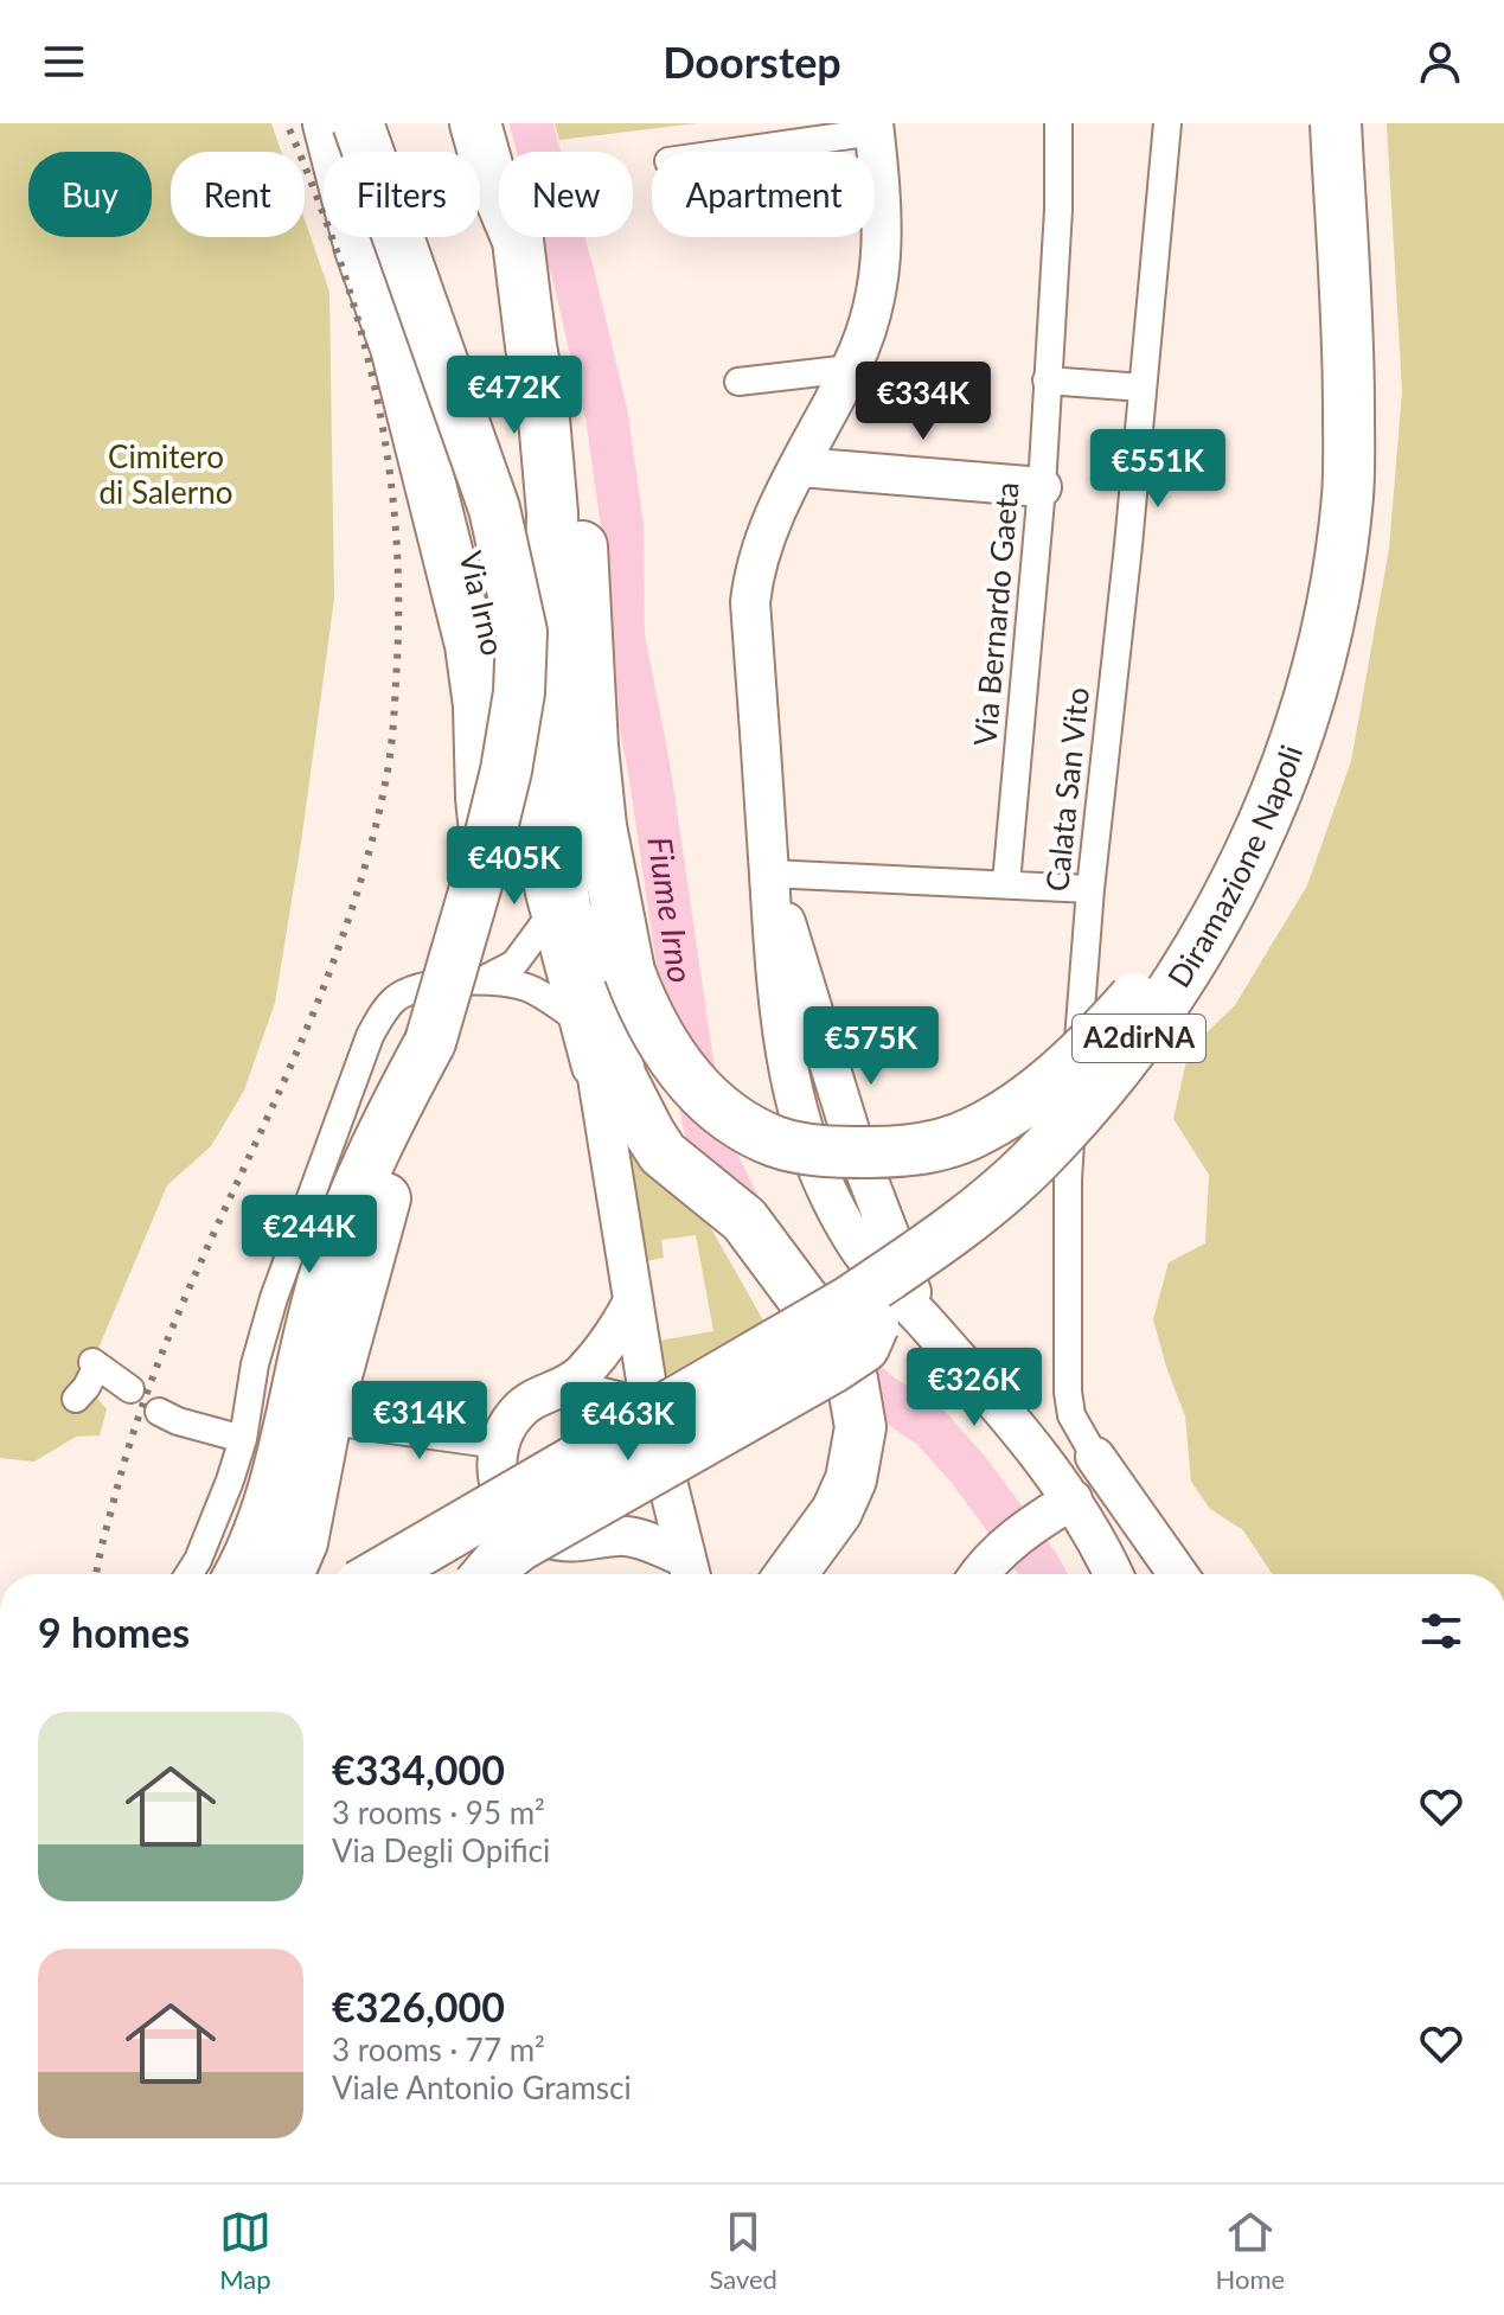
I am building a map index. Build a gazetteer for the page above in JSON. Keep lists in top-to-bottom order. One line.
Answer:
{"streets":{"highway":["Diramazione Napoli","A2dirNA"],"main road":["Via Irno"],"street":["Via Bernardo Gaeta","Calata San Vito"]},"water":["Fiume Irno"],"parks":["Cimitero di Salerno"],"page":{"header":"Doorstep","chip":["Buy","Rent","Filters","New","Apartment"],"price":["€472K","€334K","€551K","€405K","€575K","€244K","€326K","€314K","€463K"],"heading":"9 homes","list":[{"name":"€334,000","note":"3 rooms · 95 m² · Via Degli Opifici"},{"name":"€326,000","note":"3 rooms · 77 m² · Viale Antonio Gramsci"}],"tabs":["Map","Saved","Home"]}}
